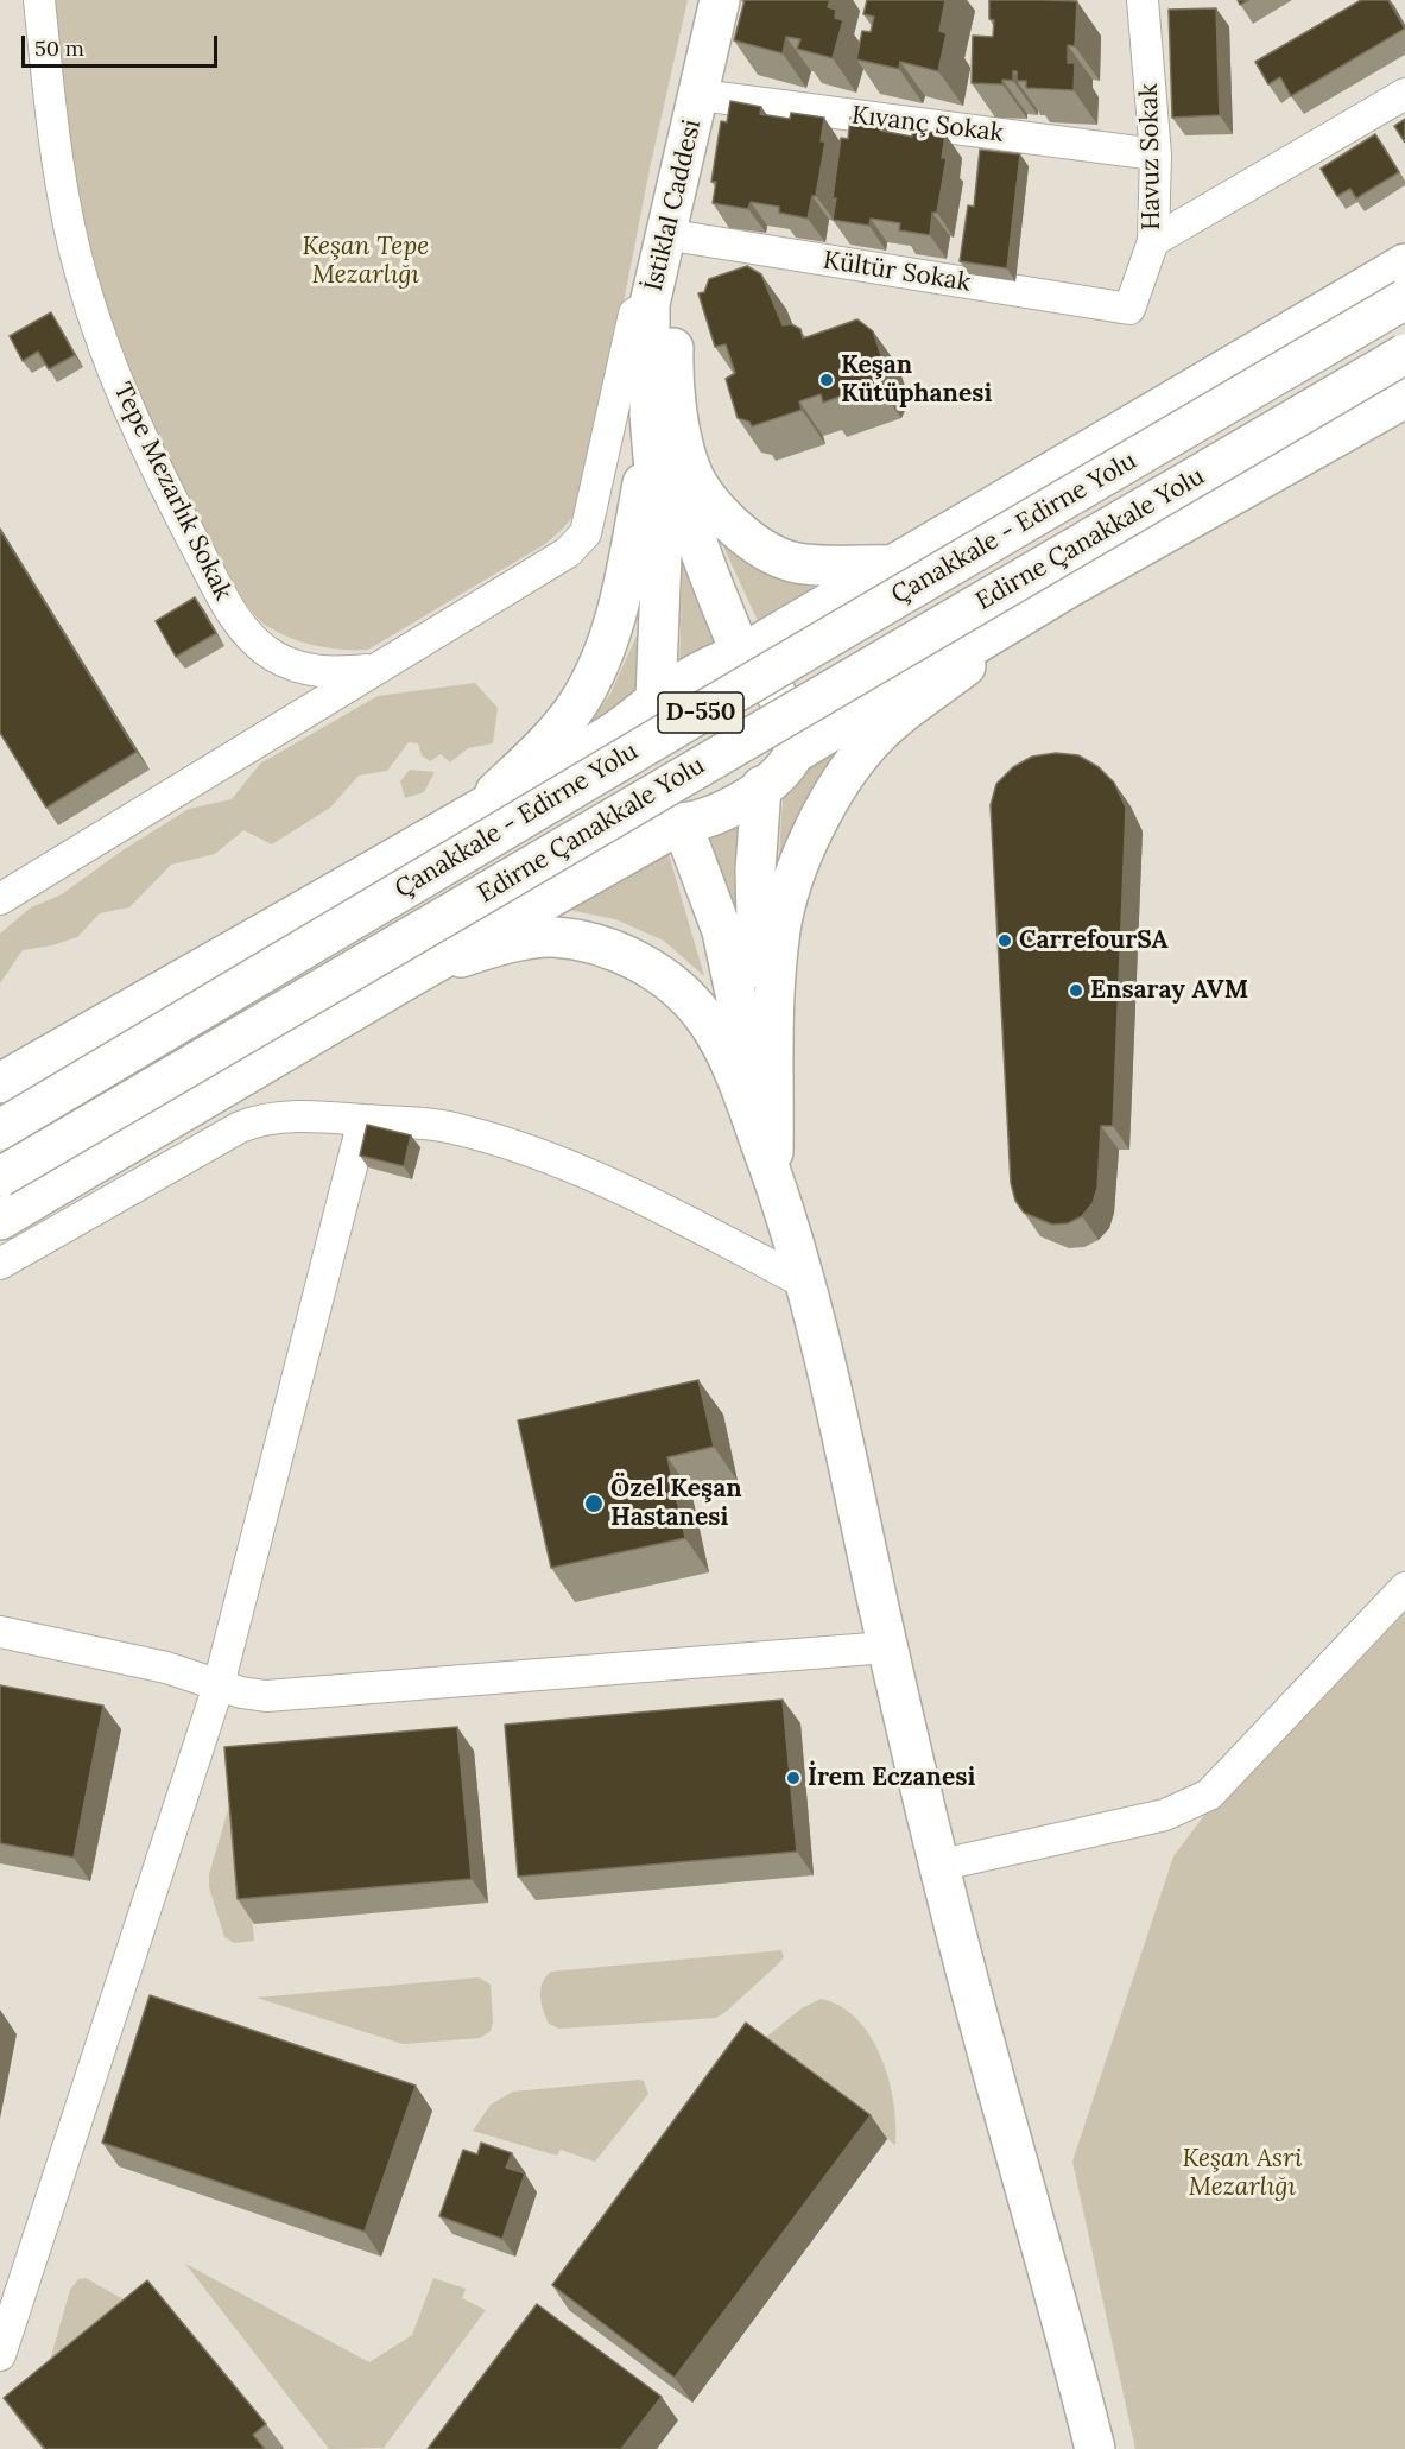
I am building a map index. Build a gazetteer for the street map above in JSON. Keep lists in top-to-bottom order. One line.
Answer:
{"streets":{"main road":["İstiklal Caddesi","Çanakkale - Edirne Yolu","Edirne Çanakkale Yolu","D-550"],"street":["Kıvanç Sokak","Havuz Sokak","Kültür Sokak","Tepe Mezarlık Sokak"]},"crossings":[["Kıvanç Sokak","Havuz Sokak"],["Kıvanç Sokak","İstiklal Caddesi"],["Havuz Sokak","Kültür Sokak"],["İstiklal Caddesi","Kültür Sokak"]],"parks":["Keşan Tepe Mezarlığı","Keşan Asri Mezarlığı"],"places":["Keşan Kütüphanesi","CarrefourSA","Ensaray AVM","Özel Keşan Hastanesi","İrem Eczanesi"],"scale_bar":"50 m"}
